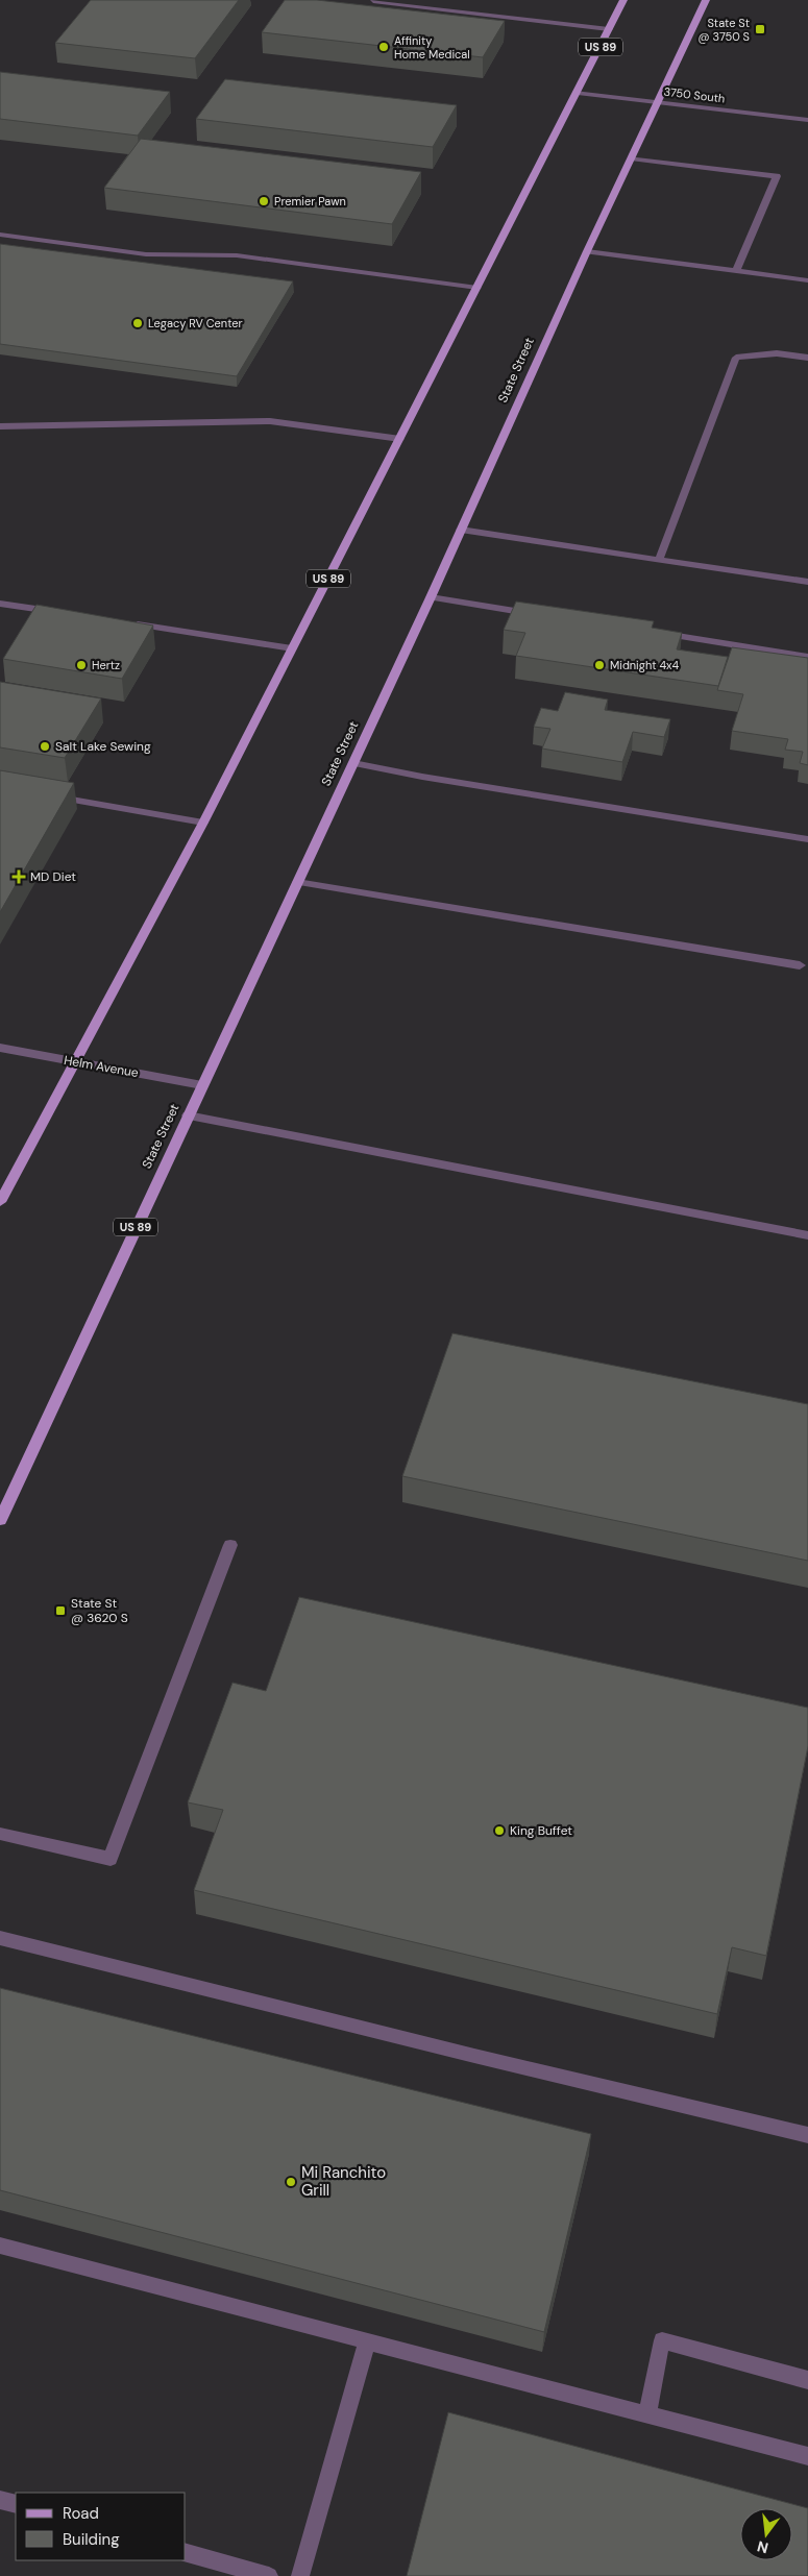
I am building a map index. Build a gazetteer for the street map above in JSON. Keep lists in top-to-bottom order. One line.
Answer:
{"streets":{"main road":["US 89","State Street"],"street":["3750 South","Helm Avenue"]},"crossings":[["US 89","3750 South"],["US 89","Helm Avenue"],["3750 South","State Street"],["State Street","Helm Avenue"]],"places":{"transit":["State St @ 3750 S","State St @ 3620 S"],"other":["Affinity Home Medical","Premier Pawn","Legacy RV Center","Hertz","Midnight 4x4","Salt Lake Sewing","King Buffet","Mi Ranchito Grill"],"health":["MD Diet"]},"legend":["Road","Building"],"north":"bottom"}
